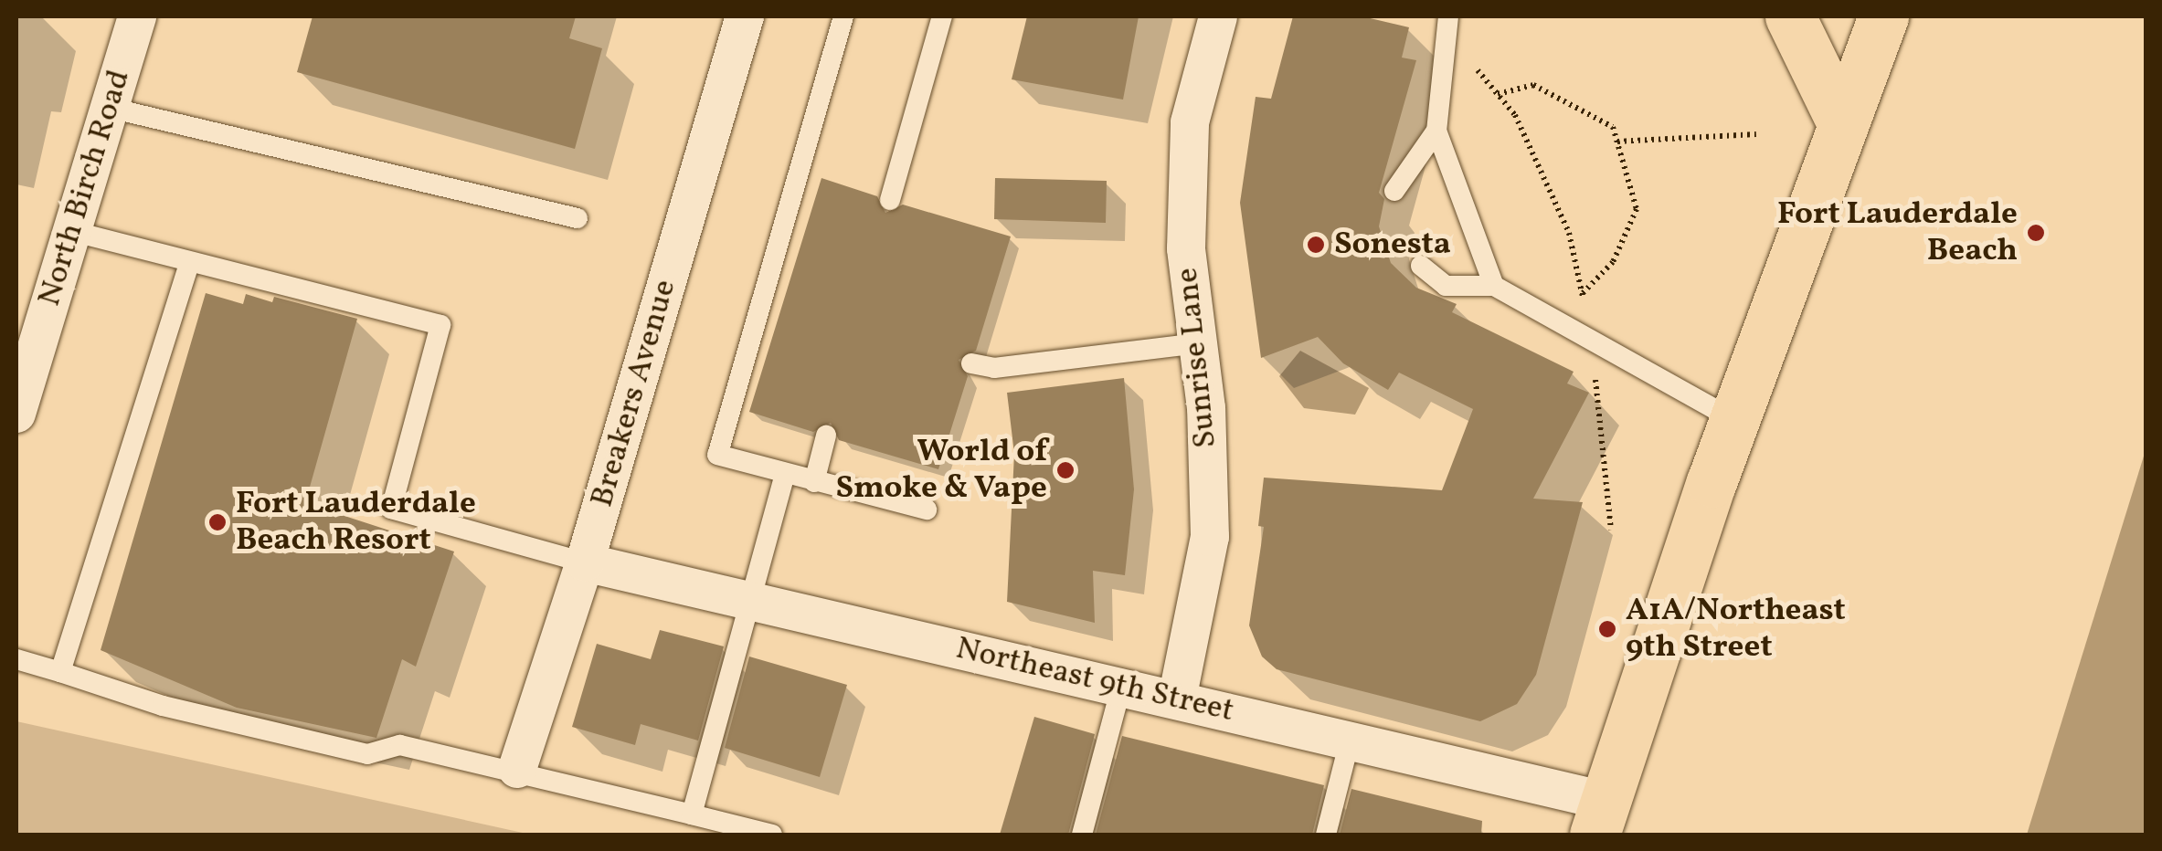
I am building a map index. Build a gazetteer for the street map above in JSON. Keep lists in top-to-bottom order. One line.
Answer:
{"streets":{"street":["North Birch Road","Sunrise Lane","Breakers Avenue","Northeast 9th Street"]},"crossings":[["Sunrise Lane","Northeast 9th Street"],["Breakers Avenue","Northeast 9th Street"]],"places":["Fort Lauderdale Beach","Sonesta","World of Smoke & Vape","Fort Lauderdale Beach Resort","A1A/Northeast 9th Street"]}
